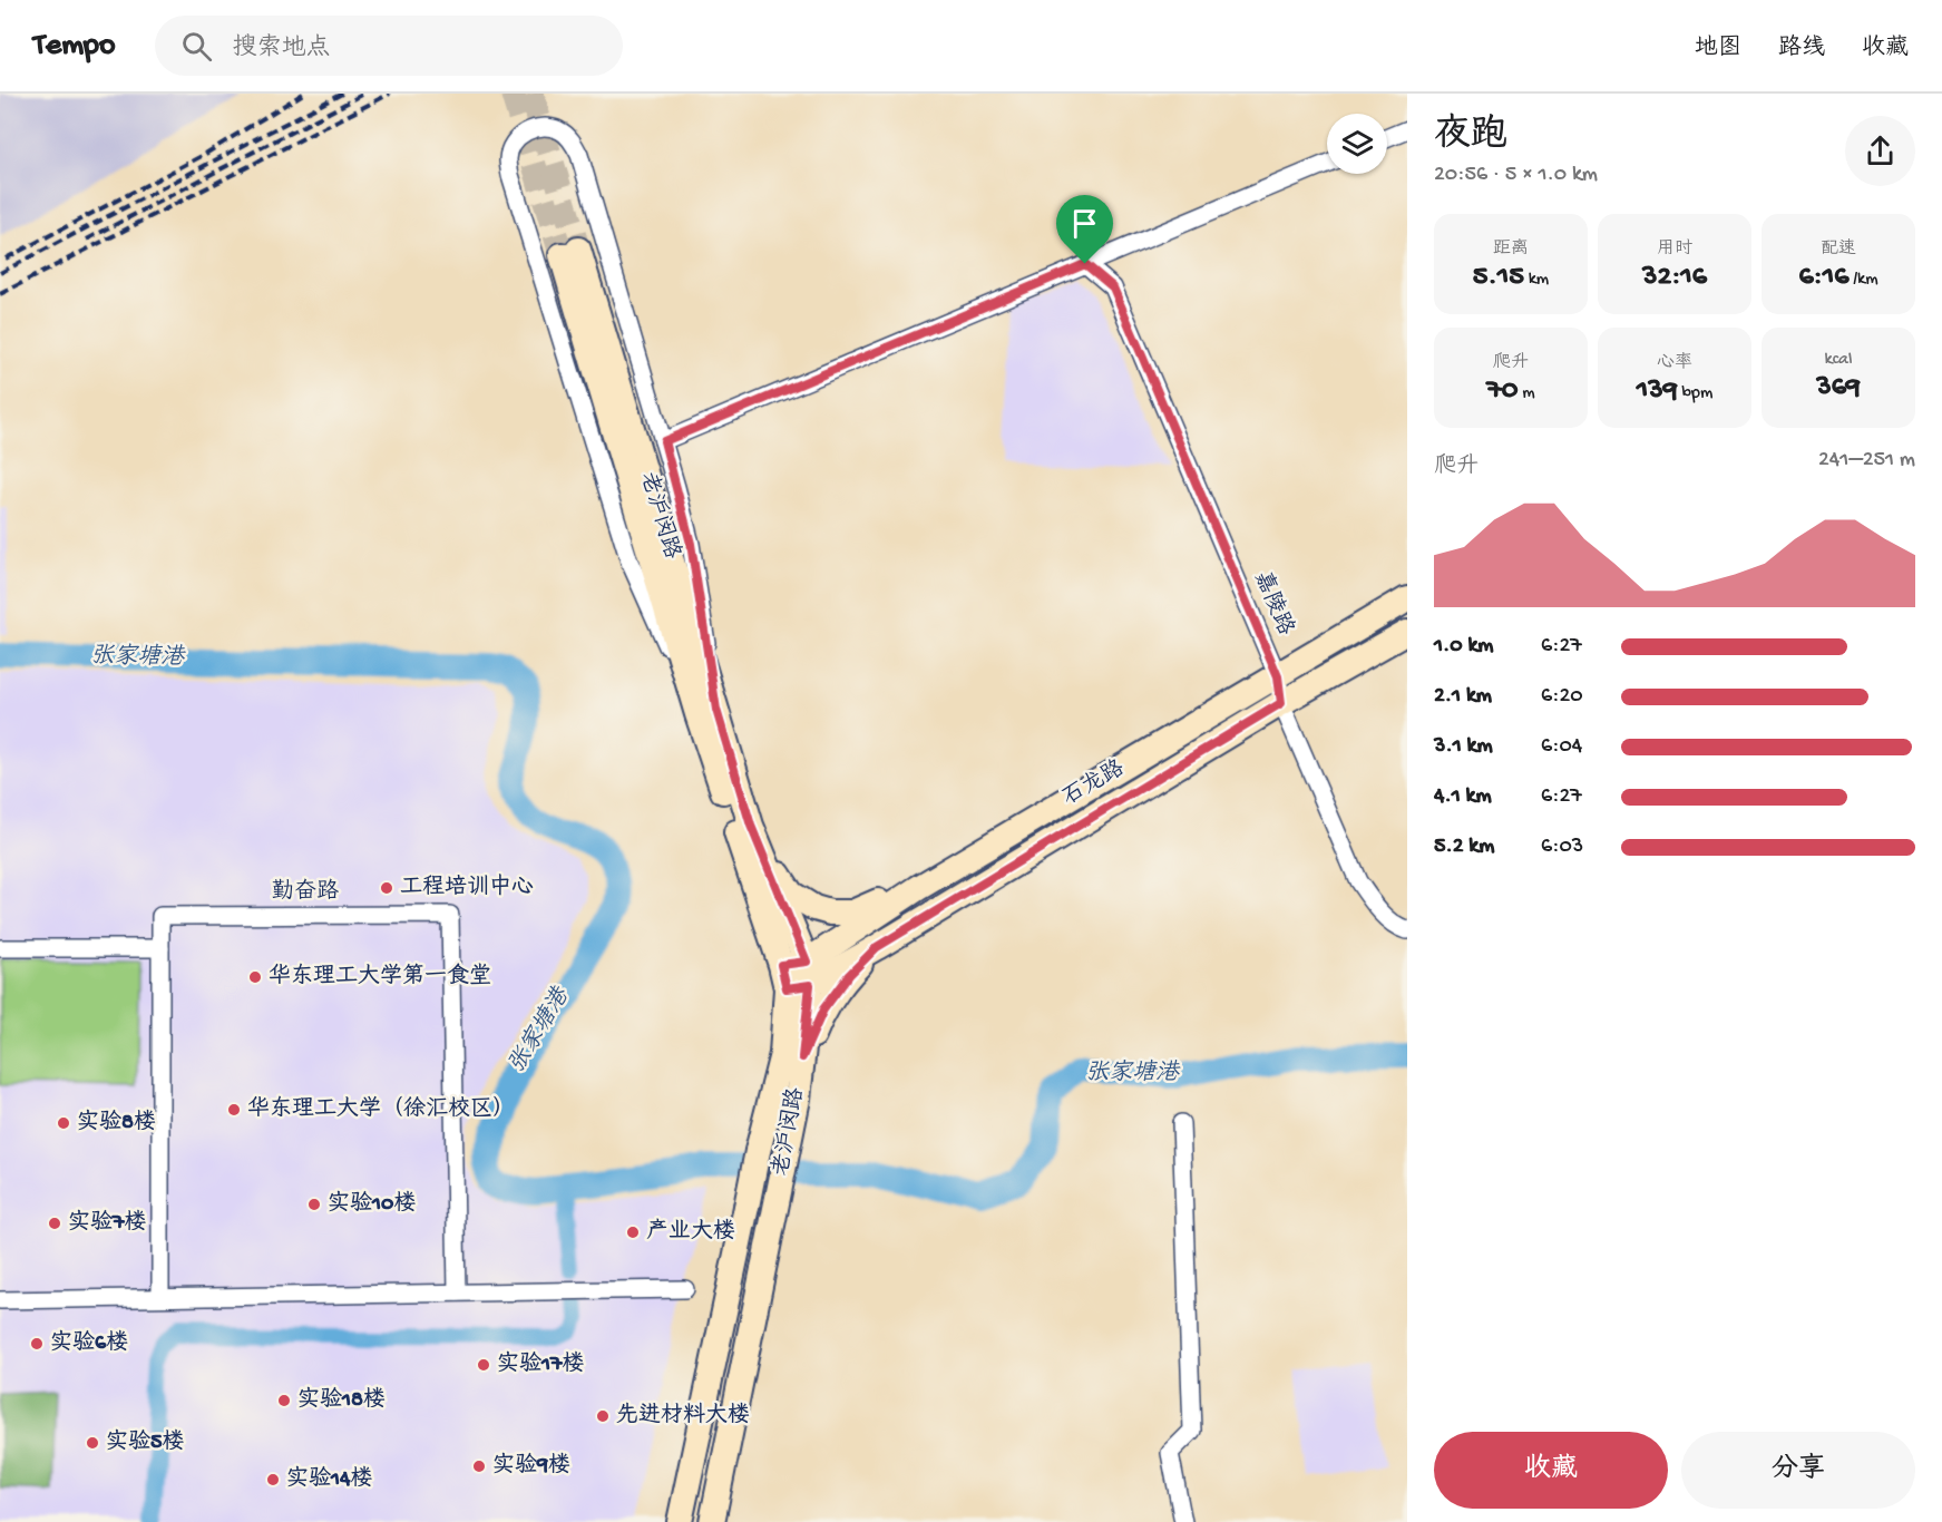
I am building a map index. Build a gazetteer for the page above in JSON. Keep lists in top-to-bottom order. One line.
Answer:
{"streets":{"main road":["老沪闵路","石龙路"],"street":["嘉陵路","勤奋路"]},"crossings":[["老沪闵路","石龙路"],["嘉陵路","石龙路"]],"water":["张家塘港"],"places":["工程培训中心","华东理工大学第一食堂","华东理工大学（徐汇校区）","实验8楼","实验10楼","实验7楼","产业大楼","实验6楼","实验17楼","实验18楼","先进材料大楼","实验5楼","实验9楼","实验14楼"],"page":{"header":"Tempo","search":"搜索地点","nav":["地图","路线","收藏"],"heading":["夜跑","20:56 · 5 × 1.0 km"],"stats":[["距离","5.15 km"],["用时","32:16"],["配速","6:16 /km"],["爬升","70 m"],["心率","139 bpm"],["kcal","369"]],"chart":["爬升","241–251 m"],"list":[{"name":"1.0 km","note":"6:27"},{"name":"2.1 km","note":"6:20"},{"name":"3.1 km","note":"6:04"},{"name":"4.1 km","note":"6:27"},{"name":"5.2 km","note":"6:03"}],"buttons":["收藏","分享"]}}
